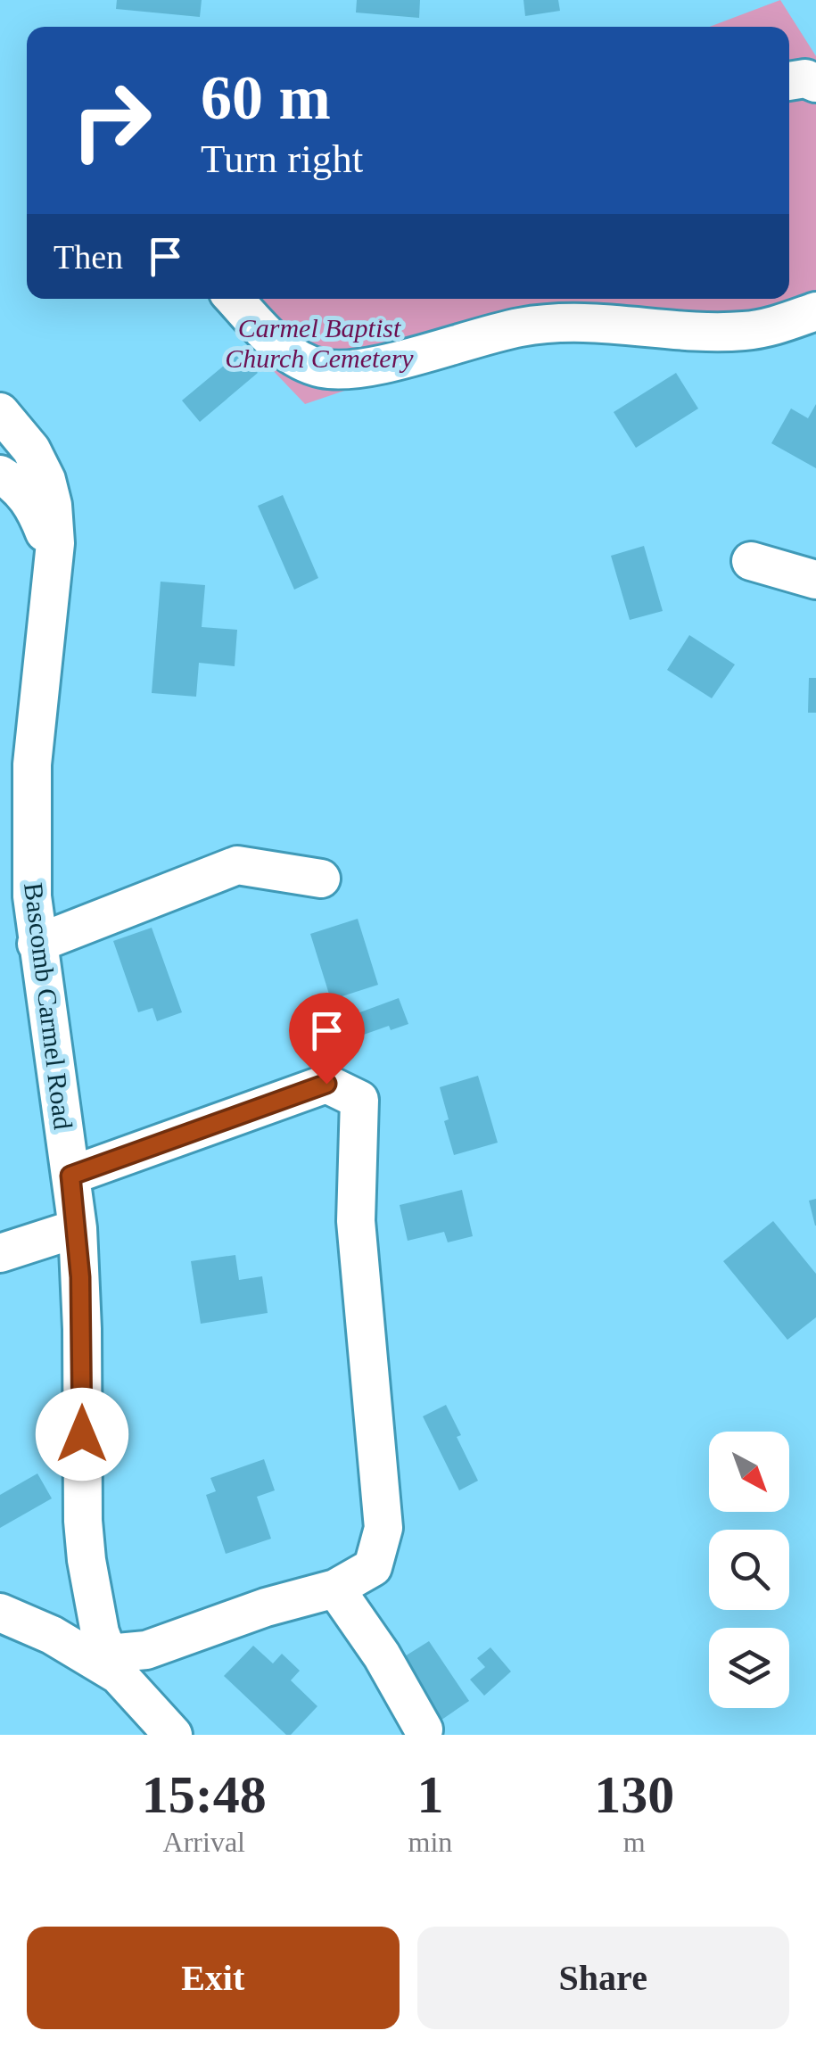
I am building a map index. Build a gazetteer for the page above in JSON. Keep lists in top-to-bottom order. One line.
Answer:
{"streets":{"street":["Bascomb Carmel Road"]},"parks":["Carmel Baptist Church Cemetery"],"north":"bottom right","page":{"turn":["60 m","Turn right"],"then":"Then","eta":["15:48","Arrival","1","min","130","m"],"buttons":["Exit","Share"]}}
